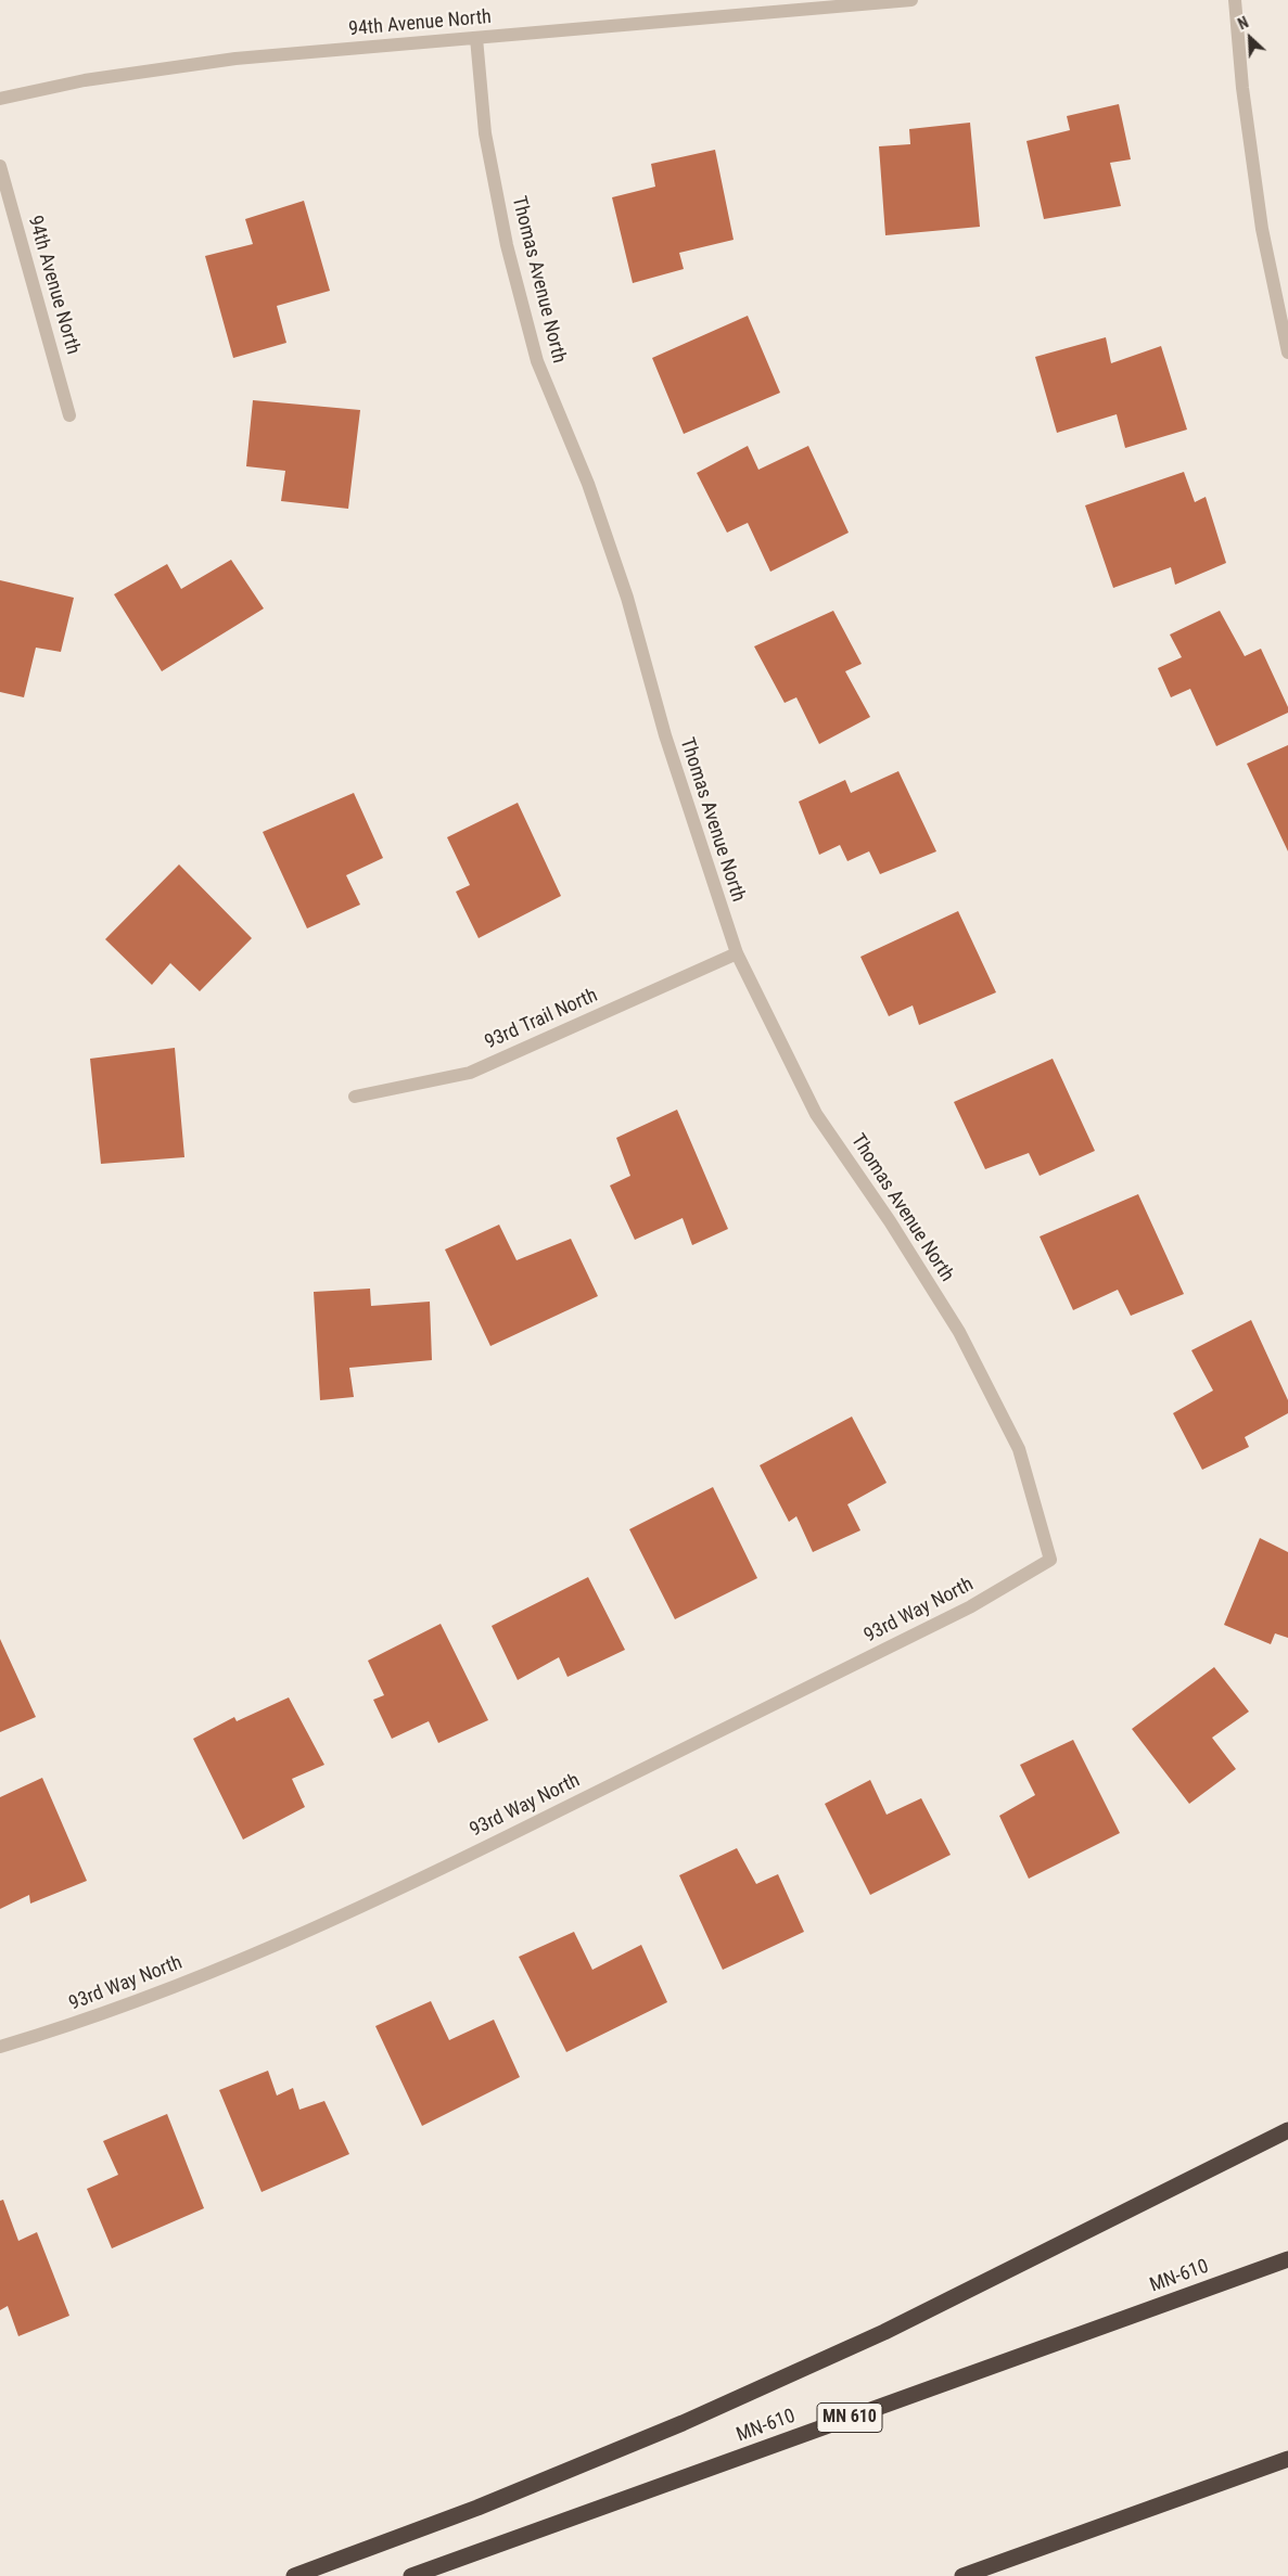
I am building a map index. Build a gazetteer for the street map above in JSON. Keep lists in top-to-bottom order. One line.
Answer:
{"streets":{"highway":["MN-610","MN 610"],"street":["94th Avenue North","Thomas Avenue North","93rd Trail North","93rd Way North"]},"crossings":[["94th Avenue North","Thomas Avenue North"],["Thomas Avenue North","93rd Trail North"],["Thomas Avenue North","93rd Way North"]],"north":"top left"}
